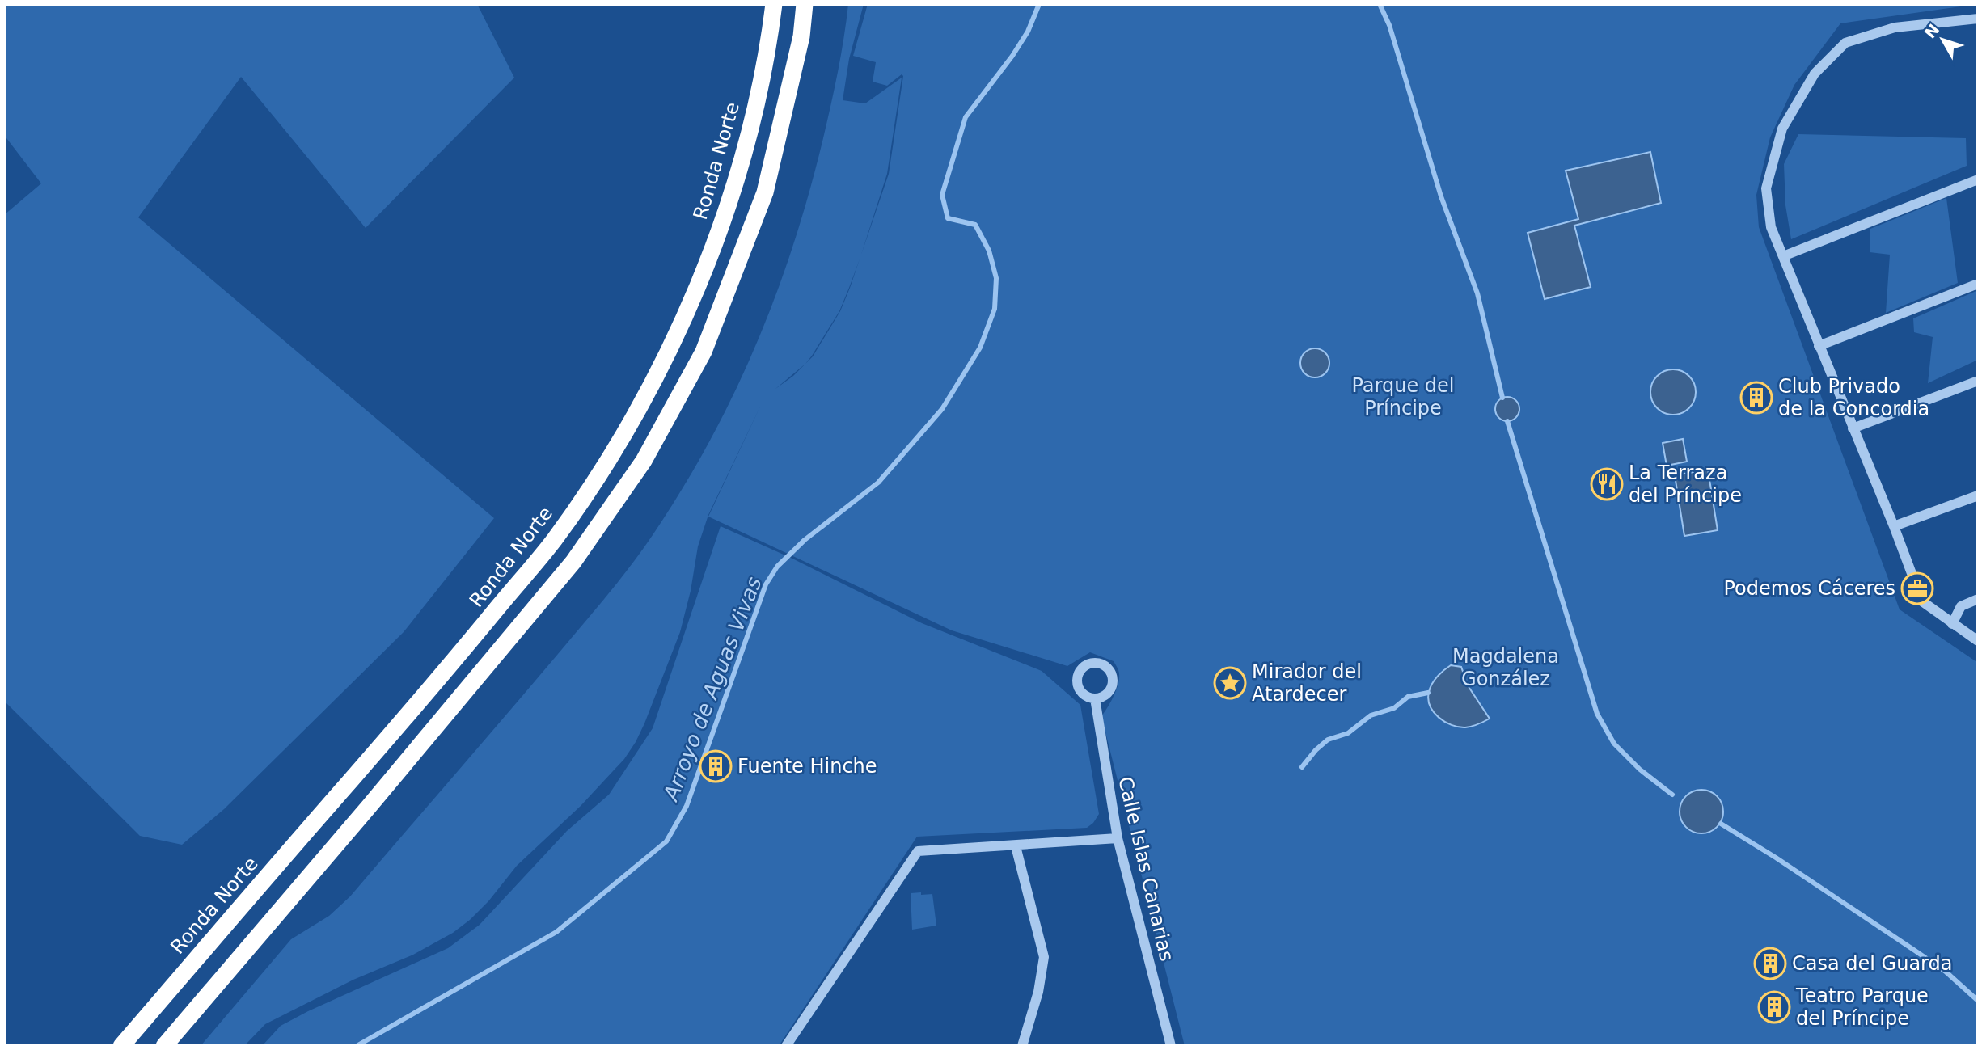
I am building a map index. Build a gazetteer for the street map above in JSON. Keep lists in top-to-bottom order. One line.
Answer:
{"streets":{"highway":["Ronda Norte"],"street":["Calle Islas Canarias"]},"water":["Arroyo de Aguas Vivas"],"parks":["Parque del Príncipe","Magdalena González"],"places":{"building":["Club Privado de la Concordia","Fuente Hinche","Casa del Guarda","Teatro Parque del Príncipe"],"restaurant":["La Terraza del Príncipe"],"office":["Podemos Cáceres"],"place":["Mirador del Atardecer"]},"north":"top left"}
